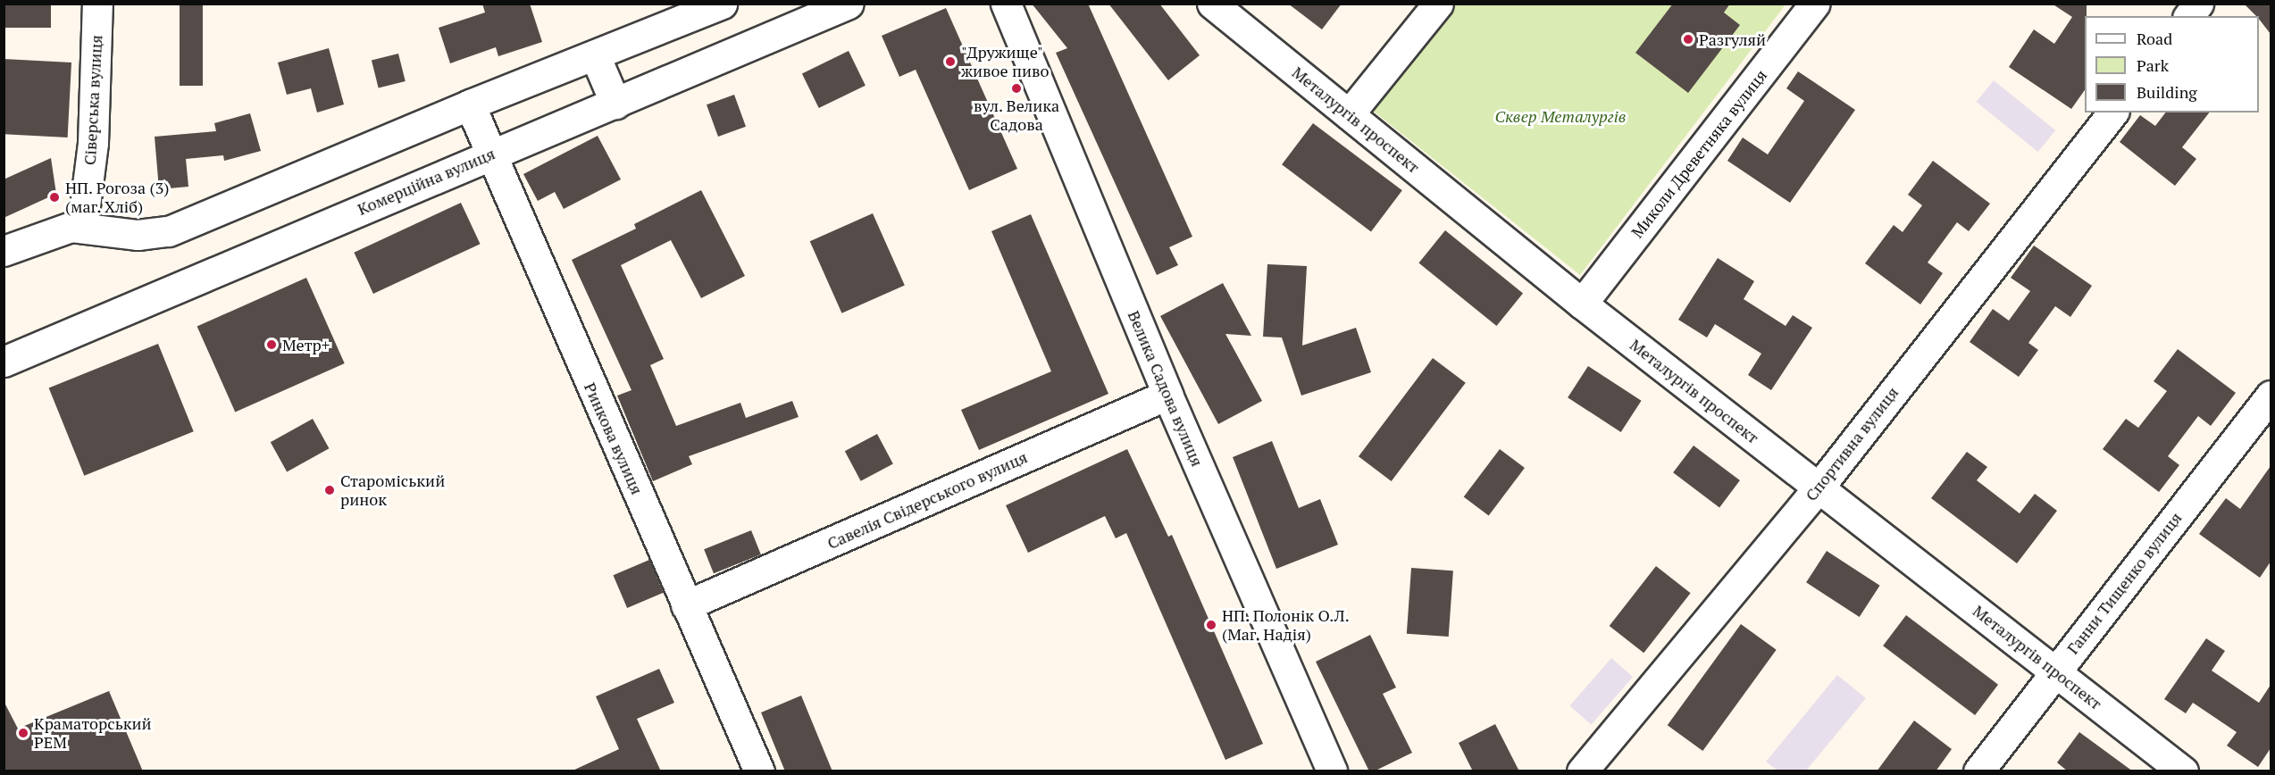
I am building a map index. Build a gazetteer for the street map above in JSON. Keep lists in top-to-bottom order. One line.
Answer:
{"streets":{"street":["Сіверська вулиця","Металургів проспект","Миколи Древетняка вулиця","Комерційна вулиця","Велика Садова вулиця","Ринкова вулиця","Спортивна вулиця","Савелія Свідерського вулиця","Ганни Тищенко вулиця"]},"crossings":[["Металургів проспект","Миколи Древетняка вулиця"],["Металургів проспект","Спортивна вулиця"],["Металургів проспект","Ганни Тищенко вулиця"],["Комерційна вулиця","Ринкова вулиця"],["Велика Садова вулиця","Савелія Свідерського вулиця"],["Ринкова вулиця","Савелія Свідерського вулиця"]],"parks":["Сквер Металургів"],"places":["Разгуляй","\"Дружище\" живое пиво","вул. Велика Садова","НП. Рогоза (3) (маг. Хліб)","Метр+","Староміський ринок","НП. Полонік О.Л. (Маг. Надія)","Краматорський РЕМ"],"legend":["Road","Park","Building"]}
